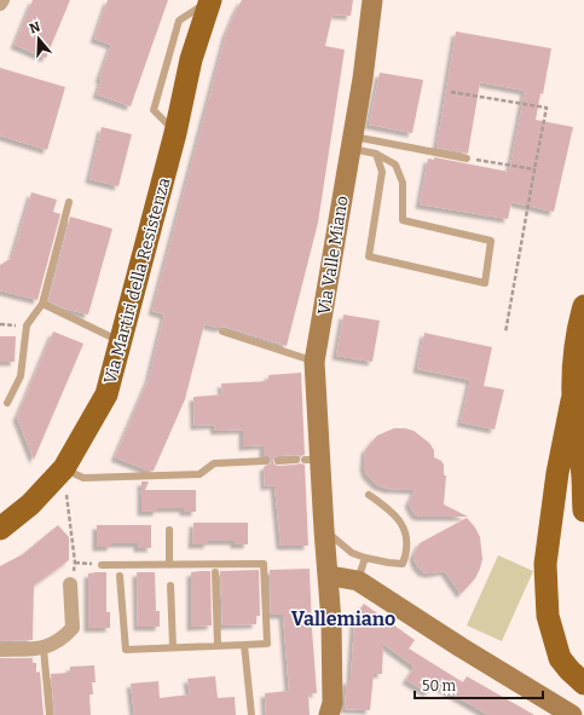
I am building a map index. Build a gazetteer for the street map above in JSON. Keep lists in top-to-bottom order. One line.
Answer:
{"streets":{"main road":["Via Martiri della Resistenza"],"street":["Via Valle Miano"]},"districts":["Vallemiano"],"scale_bar":"50 m","north":"top"}
